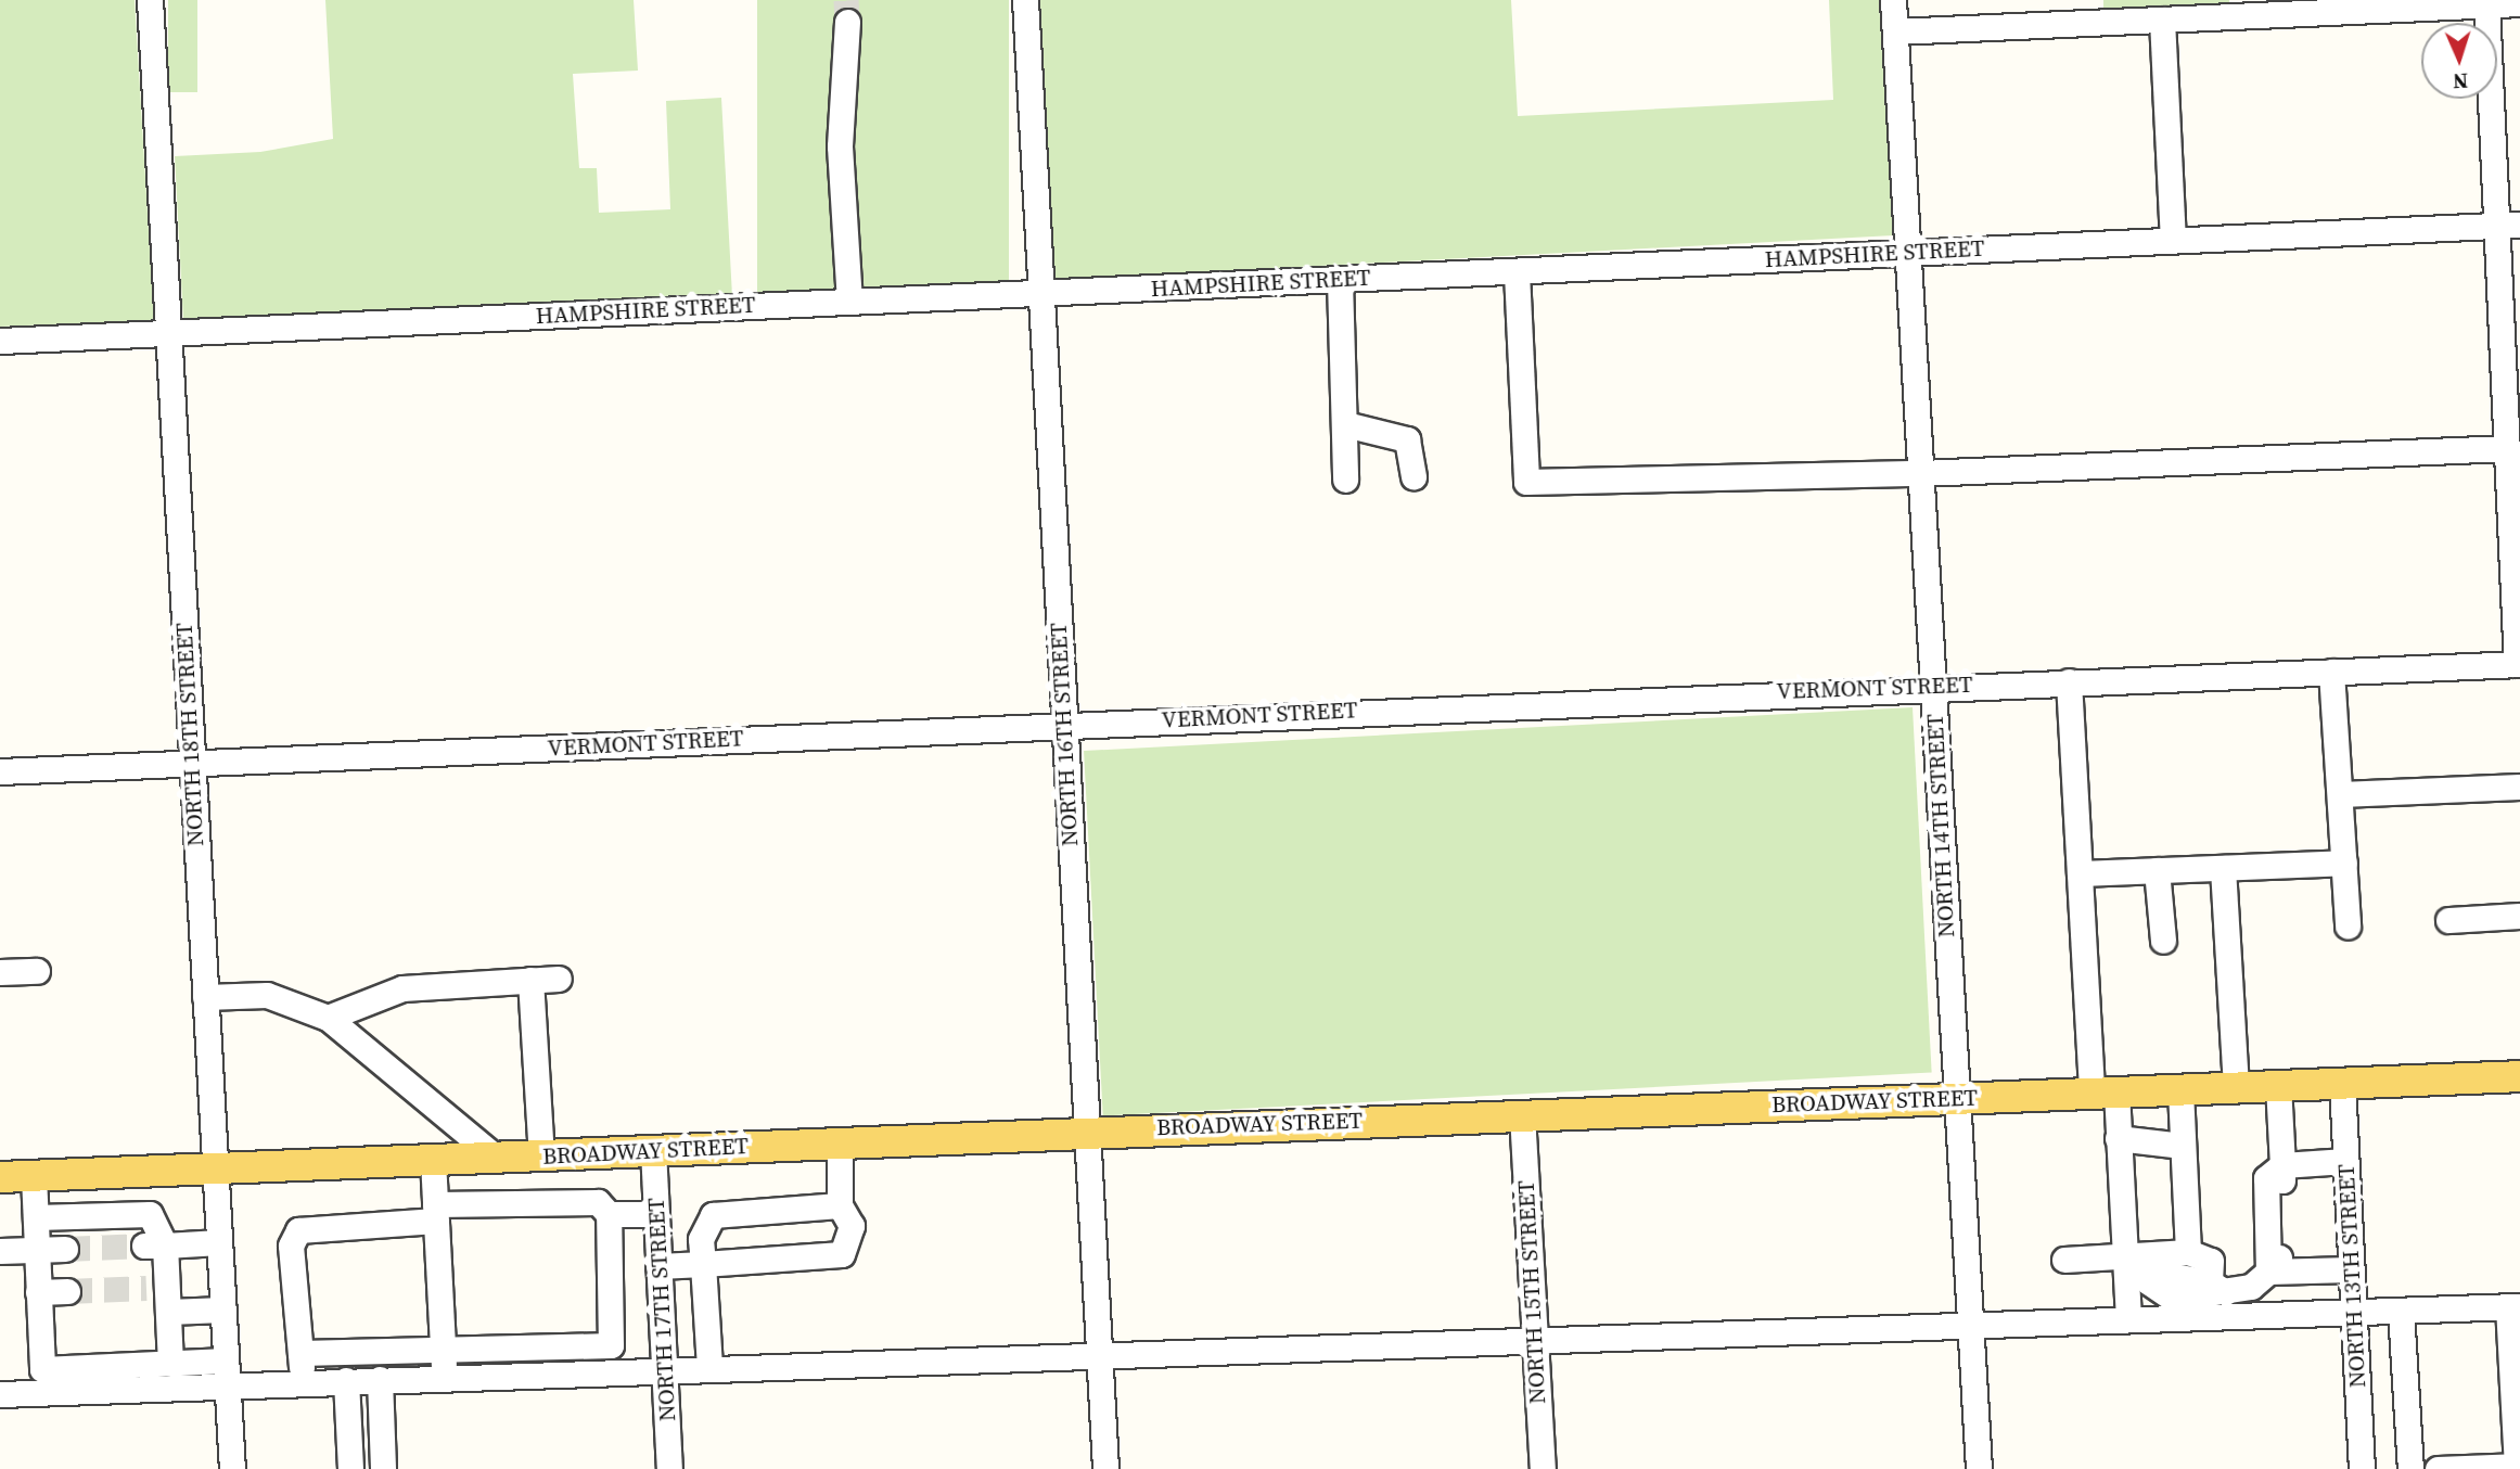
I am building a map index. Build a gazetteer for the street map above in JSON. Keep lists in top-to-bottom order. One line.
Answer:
{"streets":{"main road":["BROADWAY STREET"],"street":["HAMPSHIRE STREET","VERMONT STREET","NORTH 18TH STREET","NORTH 16TH STREET","NORTH 14TH STREET","NORTH 13TH STREET","NORTH 15TH STREET","NORTH 17TH STREET"]},"crossings":[["HAMPSHIRE STREET","NORTH 18TH STREET"],["HAMPSHIRE STREET","NORTH 16TH STREET"],["HAMPSHIRE STREET","NORTH 14TH STREET"],["VERMONT STREET","NORTH 18TH STREET"],["VERMONT STREET","NORTH 16TH STREET"],["VERMONT STREET","NORTH 14TH STREET"],["NORTH 18TH STREET","BROADWAY STREET"],["NORTH 16TH STREET","BROADWAY STREET"],["NORTH 14TH STREET","BROADWAY STREET"],["BROADWAY STREET","NORTH 13TH STREET"],["BROADWAY STREET","NORTH 15TH STREET"],["BROADWAY STREET","NORTH 17TH STREET"]],"north":"bottom"}
